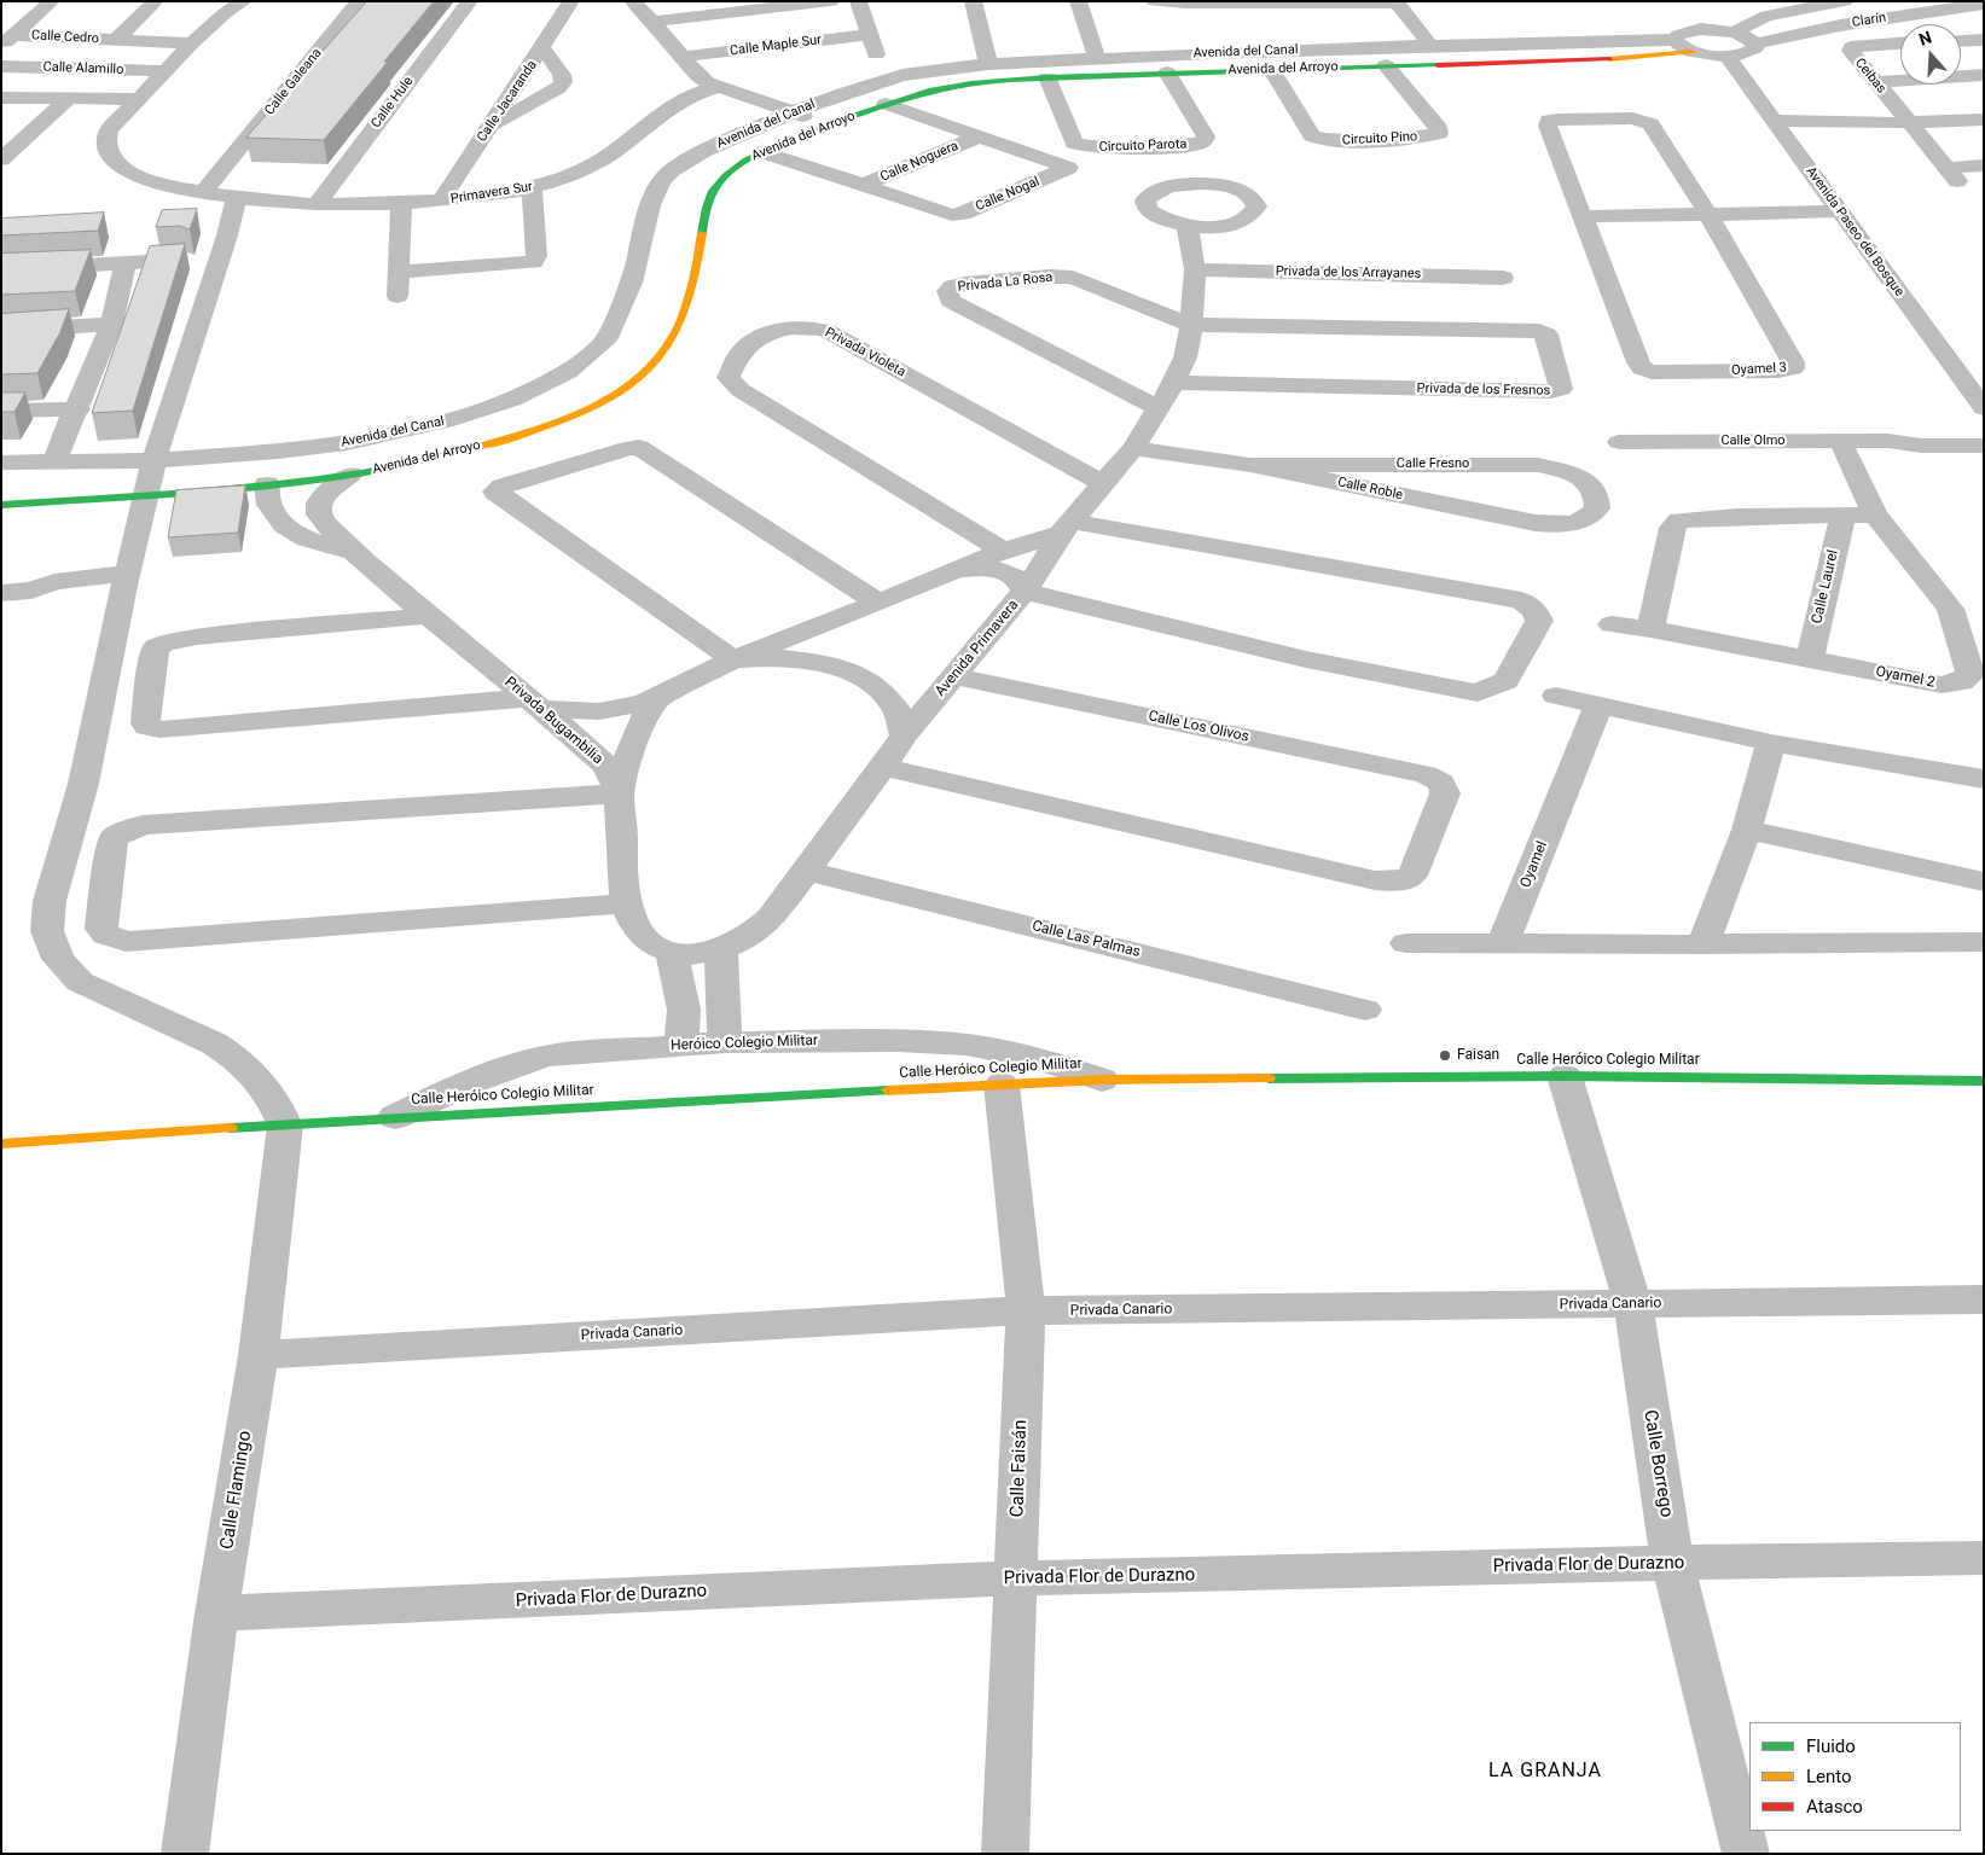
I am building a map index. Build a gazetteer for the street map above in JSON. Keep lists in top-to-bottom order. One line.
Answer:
{"streets":{"street":["Clarín","Calle Cedro","Calle Maple Sur","Avenida del Canal","Calle Alamillo","Avenida del Arroyo","Ceibas","Calle Galeana","Calle Jacaranda","Calle Hule","Circuito Pino","Circuito Parota","Calle Noguera","Primavera Sur","Calle Nogal","Avenida Paseo del Bosque","Privada de los Arrayanes","Privada La Rosa","Privada Violeta","Oyamel 3","Privada de los Fresnos","Calle Olmo","Calle Fresno","Calle Roble","Calle Laurel","Avenida Primavera","Oyamel 2","Privada Bugambilia","Calle Los Olivos","Oyamel","Calle Las Palmas","Heróico Colegio Militar","Calle Heróico Colegio Militar","Privada Canario","Calle Borrego","Calle Faisán","Calle Flamingo","Privada Flor de Durazno"]},"crossings":[["Clarín","Avenida Paseo del Bosque"],["Avenida del Arroyo","Circuito Pino"],["Avenida del Arroyo","Circuito Parota"],["Avenida del Arroyo","Calle Nogal"],["Avenida del Arroyo","Privada Bugambilia"],["Calle Galeana","Primavera Sur"],["Calle Jacaranda","Primavera Sur"],["Calle Hule","Primavera Sur"],["Calle Noguera","Calle Nogal"],["Privada de los Arrayanes","Avenida Primavera"],["Privada La Rosa","Privada de los Fresnos"],["Privada La Rosa","Avenida Primavera"],["Privada Violeta","Avenida Primavera"],["Privada de los Fresnos","Avenida Primavera"],["Calle Olmo","Oyamel 2"],["Calle Fresno","Calle Roble"],["Calle Roble","Avenida Primavera"],["Calle Laurel","Oyamel 2"],["Avenida Primavera","Privada Bugambilia"],["Avenida Primavera","Calle Los Olivos"],["Avenida Primavera","Calle Las Palmas"],["Heróico Colegio Militar","Calle Heróico Colegio Militar"],["Calle Heróico Colegio Militar","Calle Borrego"],["Calle Heróico Colegio Militar","Calle Faisán"],["Calle Heróico Colegio Militar","Calle Flamingo"],["Privada Canario","Calle Borrego"],["Privada Canario","Calle Faisán"],["Privada Canario","Calle Flamingo"],["Calle Borrego","Privada Flor de Durazno"],["Calle Faisán","Privada Flor de Durazno"],["Calle Flamingo","Privada Flor de Durazno"]],"districts":["LA GRANJA"],"places":["Faisan"],"legend":["Fluido","Lento","Atasco"],"north":"top"}
